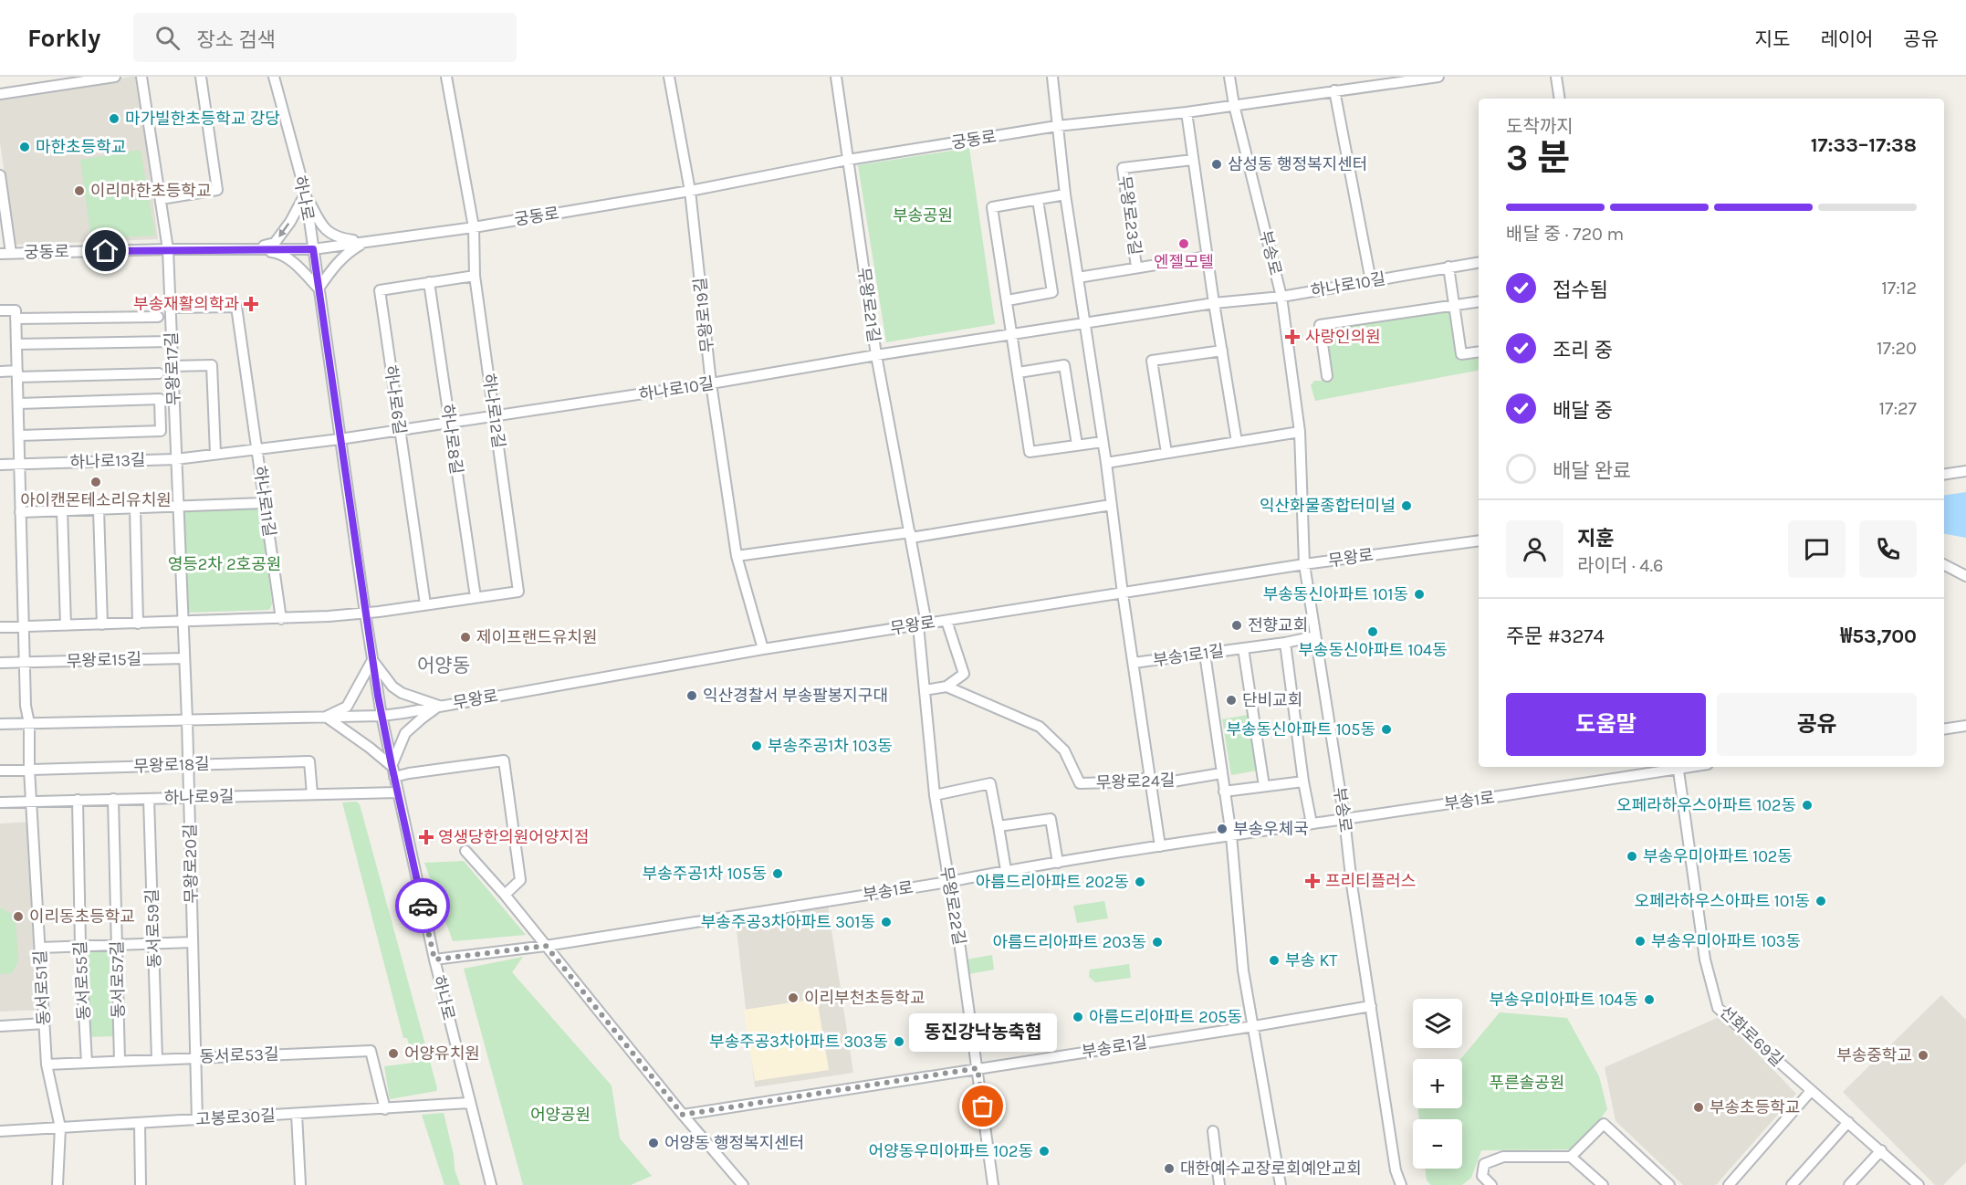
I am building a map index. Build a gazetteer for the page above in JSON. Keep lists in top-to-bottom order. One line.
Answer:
{"streets":{"street":["궁동로","하나로","무왕로23길","부송로","하나로10길","무왕로21길","무왕로19길","무왕로17길","하나로6길","하나로12길","하나로8길","하나로13길","하나로11길","무왕로","부송1로1길","무왕로15길","무왕로18길","무왕로24길","하나로9길","부송1로","무왕로20길","무왕로22길","동서로59길","동서로57길","동서로55길","동서로51길","선화로69길","부송로1길","동서로53길","고봉로30길"]},"crossings":[["궁동로","하나로"],["궁동로","부송로"],["궁동로","무왕로21길"],["궁동로","무왕로19길"],["궁동로","무왕로17길"],["궁동로","하나로12길"],["하나로","하나로10길"],["하나로","하나로12길"],["하나로","하나로13길"],["하나로","무왕로"],["하나로","하나로9길"],["하나로","부송1로"],["하나로","고봉로30길"],["부송로","하나로10길"],["부송로","무왕로"],["부송로","부송1로1길"],["부송로","부송1로"],["부송로","부송로1길"],["하나로10길","무왕로21길"],["하나로10길","무왕로19길"],["하나로10길","하나로6길"],["하나로10길","하나로12길"],["하나로10길","하나로8길"],["하나로10길","하나로13길"],["무왕로21길","무왕로"],["무왕로21길","무왕로22길"],["무왕로19길","무왕로"],["무왕로17길","하나로13길"],["무왕로17길","무왕로"],["무왕로17길","무왕로15길"],["무왕로17길","무왕로20길"],["하나로6길","하나로12길"],["하나로6길","하나로8길"],["하나로12길","하나로8길"],["하나로13길","하나로11길"],["무왕로","무왕로24길"],["무왕로","무왕로20길"],["무왕로","무왕로22길"],["무왕로","동서로51길"],["무왕로18길","하나로9길"],["무왕로18길","무왕로20길"],["무왕로18길","동서로51길"],["하나로9길","무왕로20길"],["하나로9길","동서로59길"],["하나로9길","동서로57길"],["하나로9길","동서로55길"],["하나로9길","동서로51길"],["부송1로","무왕로22길"],["부송1로","선화로69길"],["무왕로20길","동서로53길"],["무왕로20길","고봉로30길"],["무왕로22길","부송로1길"],["동서로59길","동서로53길"],["동서로57길","동서로53길"],["동서로55길","동서로53길"],["동서로51길","동서로53길"],["동서로51길","고봉로30길"],["동서로53길","고봉로30길"]],"districts":["어양동"],"parks":["부송공원","영등2차 2호공원","푸른솔공원","어양공원"],"places":{"other":["마가빌한초등학교 강당","마한초등학교","삼성동 행정복지센터","이리마한초등학교","엔젤모텔","아이캔몬테소리유치원","익산화물종합터미널","부송동신아파트 101동","전향교회","부송동신아파트 104동","제이프랜드유치원","익산경찰서 부송팔봉지구대","단비교회","부송동신아파트 105동","부송주공1차 103동","오페라하우스아파트 102동","부송우체국","부송우미아파트 102동","부송주공1차 105동","아름드리아파트 202동","오페라하우스아파트 101동","이리동초등학교","부송주공3차아파트 301동","부송우미아파트 103동","아름드리아파트 203동","부송 KT","이리부천초등학교","부송우미아파트 104동","아름드리아파트 205동","부송주공3차아파트 303동","어양유치원","부송중학교","동진강낙농축협","부송초등학교","어양동 행정복지센터","어양동우미아파트 102동","대한예수교장로회예안교회"],"health":["부송재활의학과","사랑인의원","영생당한의원어양지점","프리티플러스"]},"page":{"header":"Forkly","search":"장소 검색","nav":["지도","레이어","공유"],"heading":["3 분","도착까지","17:33–17:38"],"panel":["지훈","라이더 · 4.6","주문 #3274","₩53,700"],"bar":"배달 중 · 720 m","list":[["접수됨","17:12"],["조리 중","17:20"],["배달 중","17:27"],"배달 완료"],"buttons":["도움말","공유"],"map_buttons":["+","−"],"bubble":"동진강낙농축협"}}
